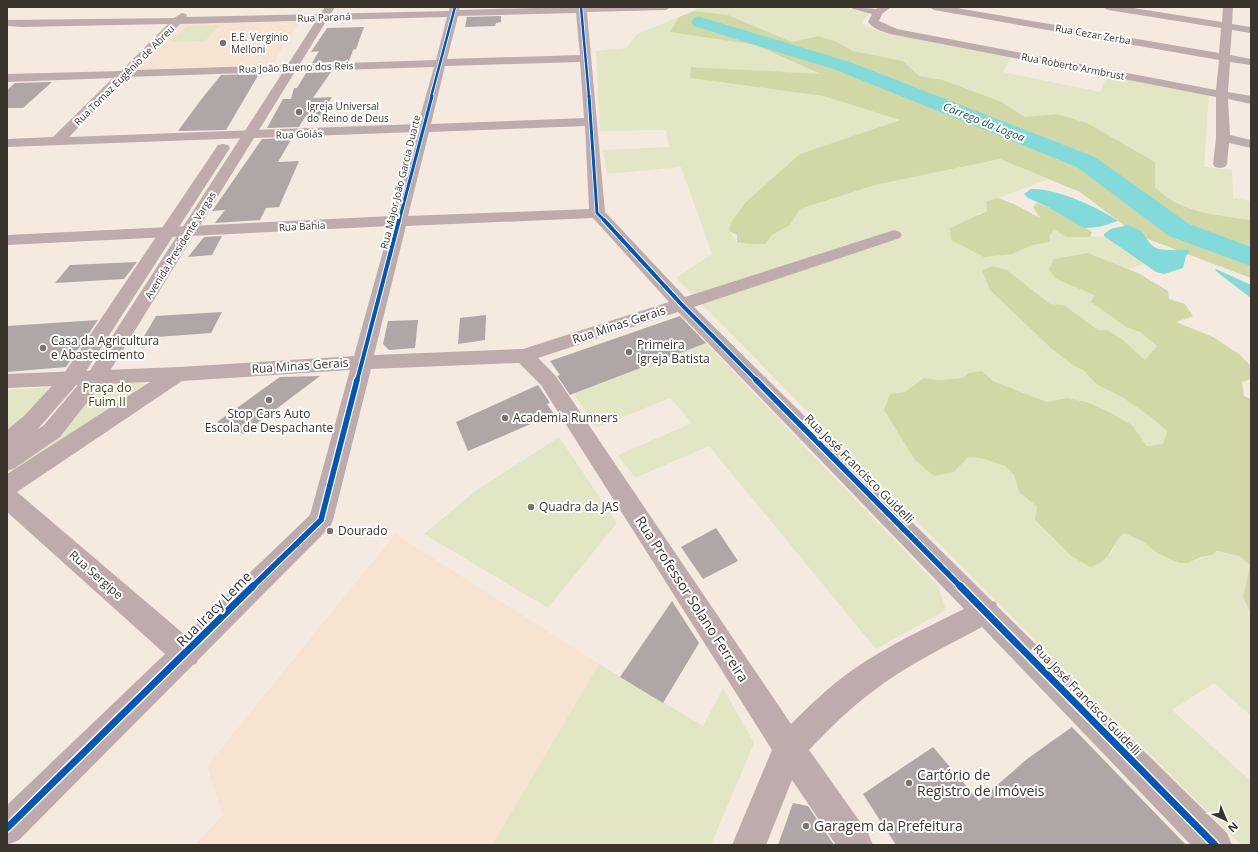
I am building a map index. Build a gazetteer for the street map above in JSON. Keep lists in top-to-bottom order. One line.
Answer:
{"streets":{"main road":["Avenida Presidente Vargas"],"street":["Rua Paraná","Rua Cezar Zerba","Rua Roberto Armbrust","Rua João Bueno dos Reis","Rua Tomaz Eugênio de Abreu","Rua Goiás","Rua Major João Garcia Duarte","Rua Bahia","Rua Minas Gerais","Rua José Francisco Guidelli","Rua Sergipe","Rua Professor Solano Ferreira","Rua Iracy Leme"]},"crossings":[["Rua Paraná","Rua Tomaz Eugênio de Abreu"],["Rua Paraná","Rua Major João Garcia Duarte"],["Rua Paraná","Avenida Presidente Vargas"],["Rua João Bueno dos Reis","Rua Tomaz Eugênio de Abreu"],["Rua João Bueno dos Reis","Rua Major João Garcia Duarte"],["Rua João Bueno dos Reis","Avenida Presidente Vargas"],["Rua Tomaz Eugênio de Abreu","Rua Goiás"],["Rua Goiás","Rua Major João Garcia Duarte"],["Rua Goiás","Avenida Presidente Vargas"],["Rua Major João Garcia Duarte","Rua Bahia"],["Rua Major João Garcia Duarte","Rua Minas Gerais"],["Rua Major João Garcia Duarte","Rua Iracy Leme"],["Rua Bahia","Avenida Presidente Vargas"],["Rua Bahia","Rua José Francisco Guidelli"],["Avenida Presidente Vargas","Rua Minas Gerais"],["Rua Minas Gerais","Rua José Francisco Guidelli"],["Rua Minas Gerais","Rua Professor Solano Ferreira"],["Rua Minas Gerais","Rua Iracy Leme"],["Rua Sergipe","Rua Iracy Leme"]],"water":["Córrego da Logoa"],"parks":["Praça do Fuim II"],"places":["E.E. Vergínio Melloni","Igreja Universal do Reino de Deus","Casa da Agricultura e Abastecimento","Primeira Igreja Batista","Stop Cars Auto Escola de Despachante","Academia Runners","Quadra da JAS","Dourado","Cartório de Registro de Imóveis","Garagem da Prefeitura"],"north":"bottom right"}
